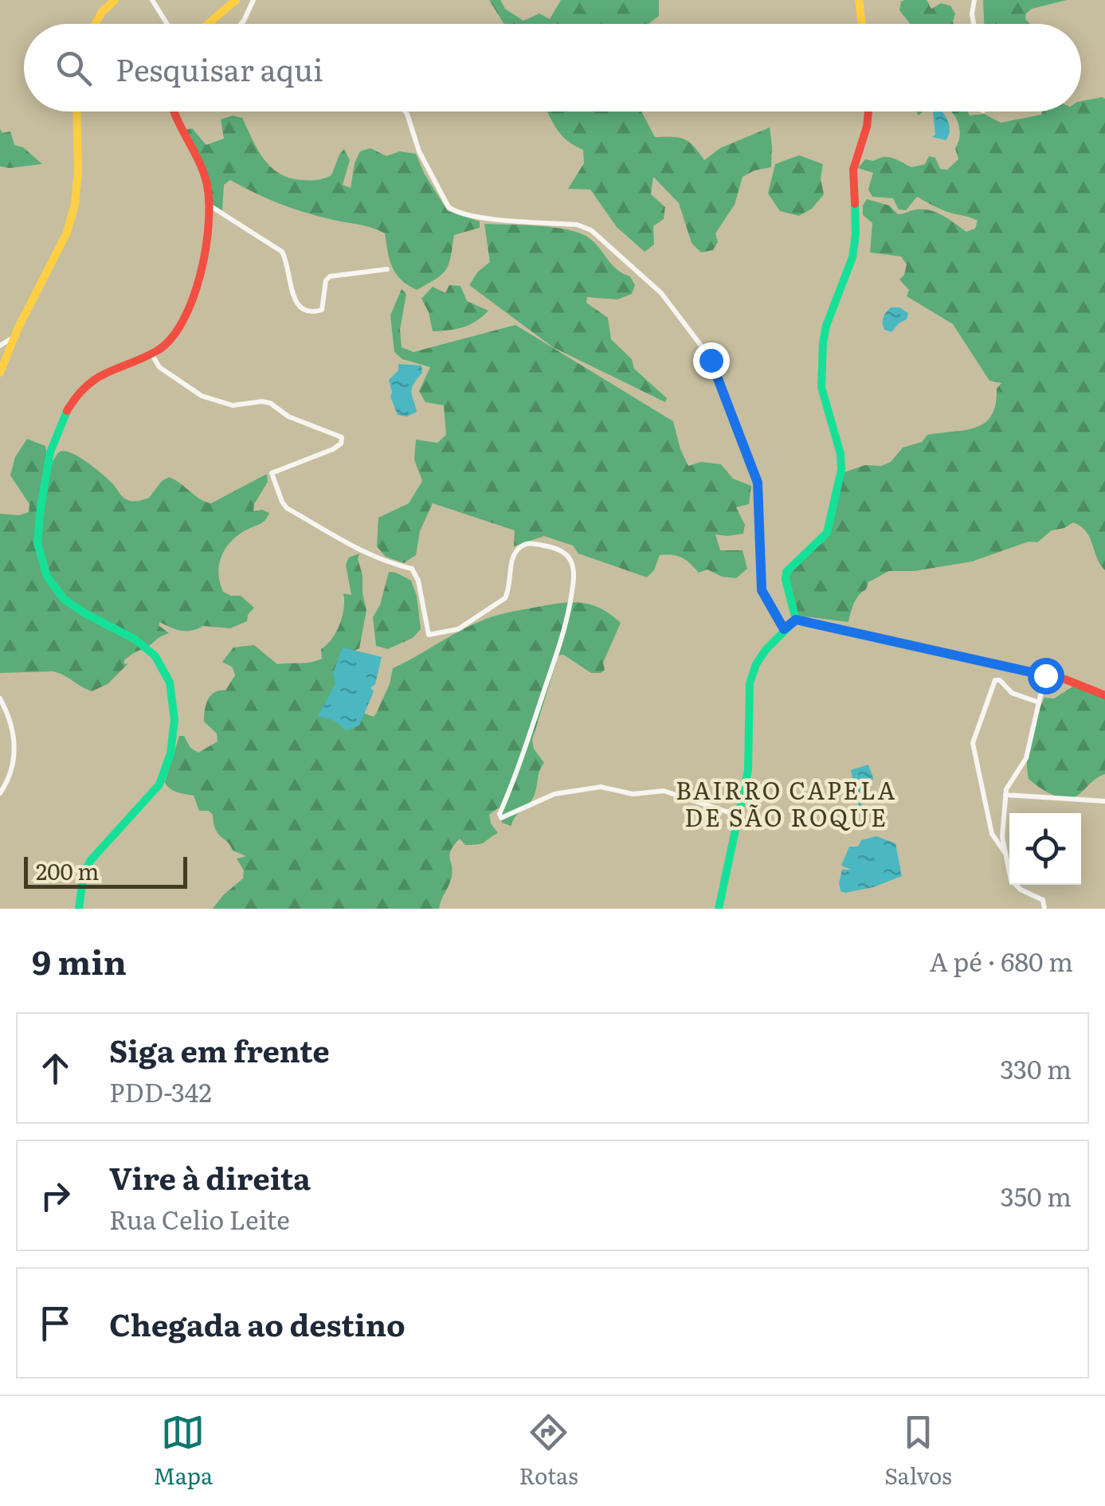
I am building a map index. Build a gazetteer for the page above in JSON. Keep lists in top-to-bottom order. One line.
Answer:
{"districts":["BAIRRO CAPELA DE SÃO ROQUE"],"scale_bar":"200 m","page":{"search":"Pesquisar aqui","scale":"200 m","heading":["9 min","A pé · 680 m"],"list":[["Siga em frente","PDD-342","330 m"],["Vire à direita","Rua Celio Leite","350 m"],"Chegada ao destino"],"nav":["Mapa","Rotas","Salvos"]}}
